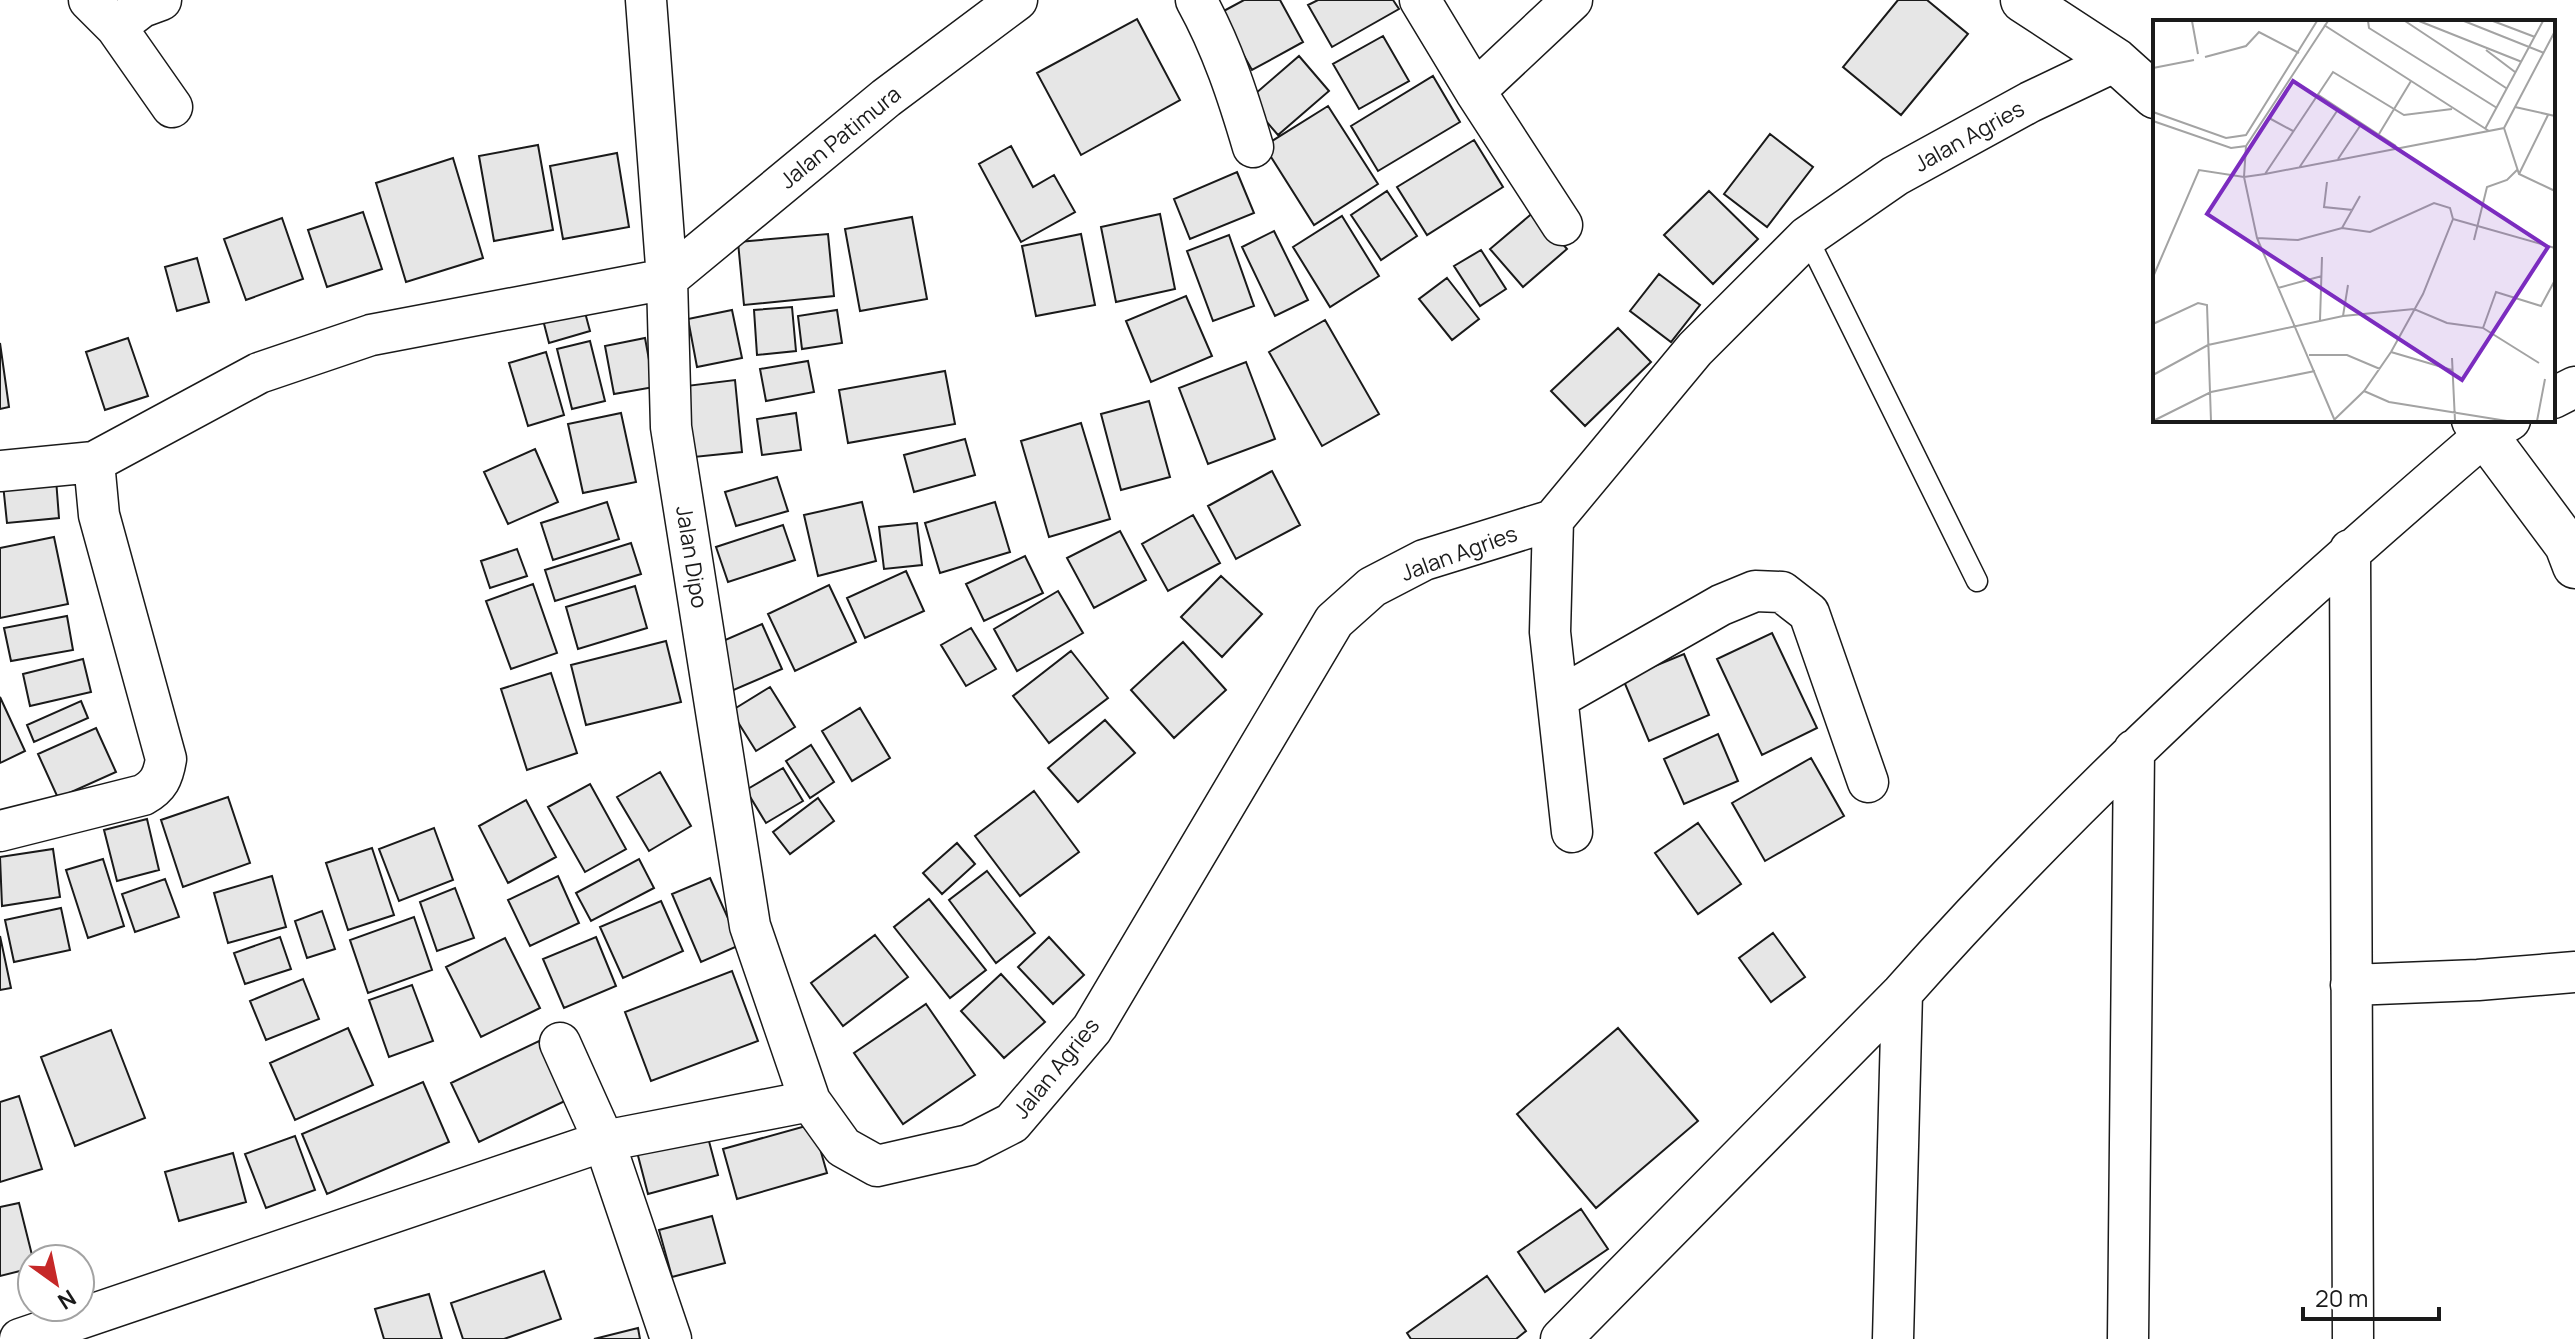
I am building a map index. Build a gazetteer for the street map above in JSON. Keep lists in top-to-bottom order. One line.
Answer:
{"streets":{"street":["Jalan Agries","Jalan Patimura","Jalan Dipo"]},"crossings":[["Jalan Agries","Jalan Dipo"],["Jalan Patimura","Jalan Dipo"]],"scale_bar":"20 m","north":"bottom right"}
